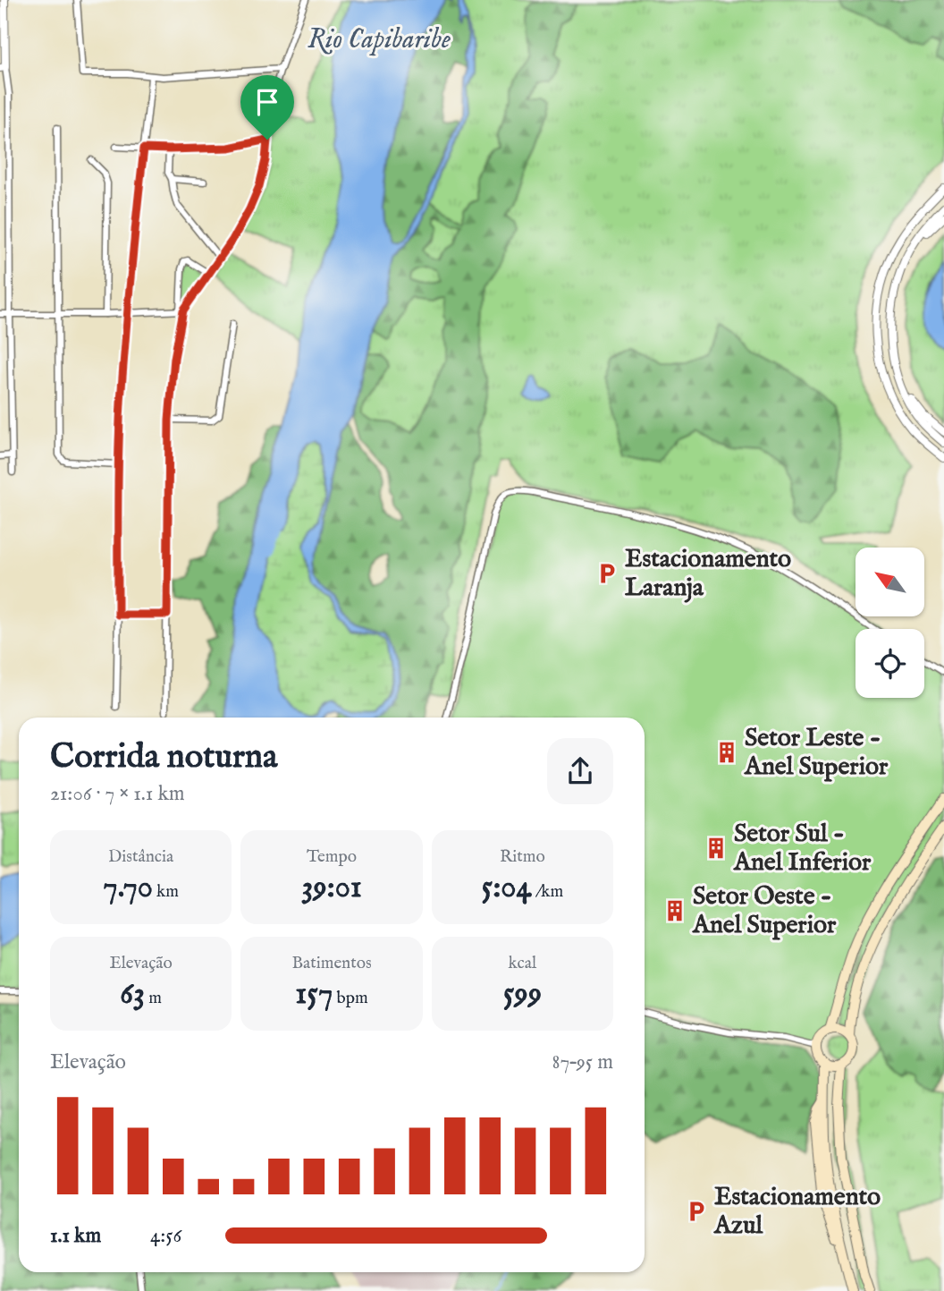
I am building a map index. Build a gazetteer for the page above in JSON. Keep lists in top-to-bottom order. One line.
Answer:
{"water":["Rio Capibaribe"],"places":{"parking":["Estacionamento Laranja","Estacionamento Azul"],"building":["Setor Leste - Anel Superior","Setor Sul - Anel Inferior","Setor Oeste - Anel Superior"]},"north":"top left","page":{"heading":["Corrida noturna","21:06 · 7 × 1.1 km"],"stats":[["Distância","7.70 km"],["Tempo","39:01"],["Ritmo","5:04 /km"],["Elevação","63 m"],["Batimentos","157 bpm"],["kcal","599"]],"chart":["Elevação","87–95 m"],"list":[{"name":"1.1 km","note":"4:56"}]}}
